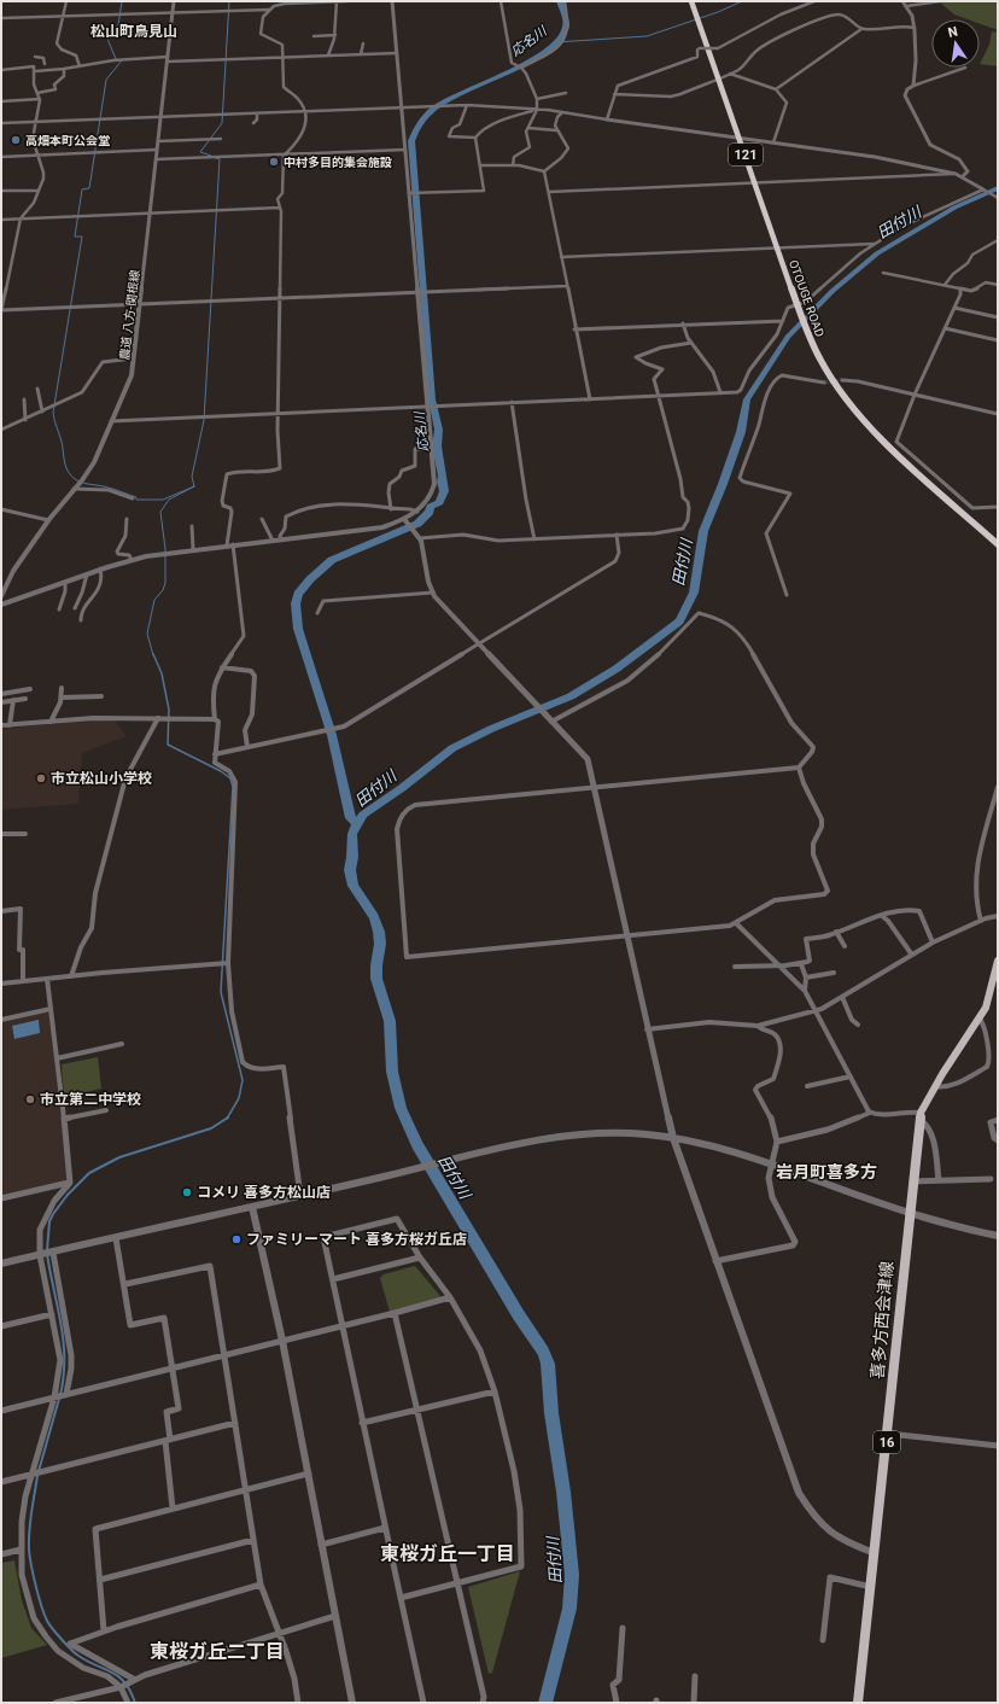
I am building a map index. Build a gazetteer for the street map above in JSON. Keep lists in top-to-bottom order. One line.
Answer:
{"streets":{"highway":["121","OTOUGE ROAD"],"main road":["喜多方西会津線","16"],"street":["農道 八方-関根線"]},"districts":["松山町鳥見山","岩月町喜多方","東桜ガ丘一丁目","東桜ガ丘二丁目"],"water":["応名川","田付川"],"places":["高畑本町公会堂","中村多目的集会施設","市立松山小学校","市立第二中学校","コメリ 喜多方松山店","ファミリーマート 喜多方桜ガ丘店"],"north":"top"}
